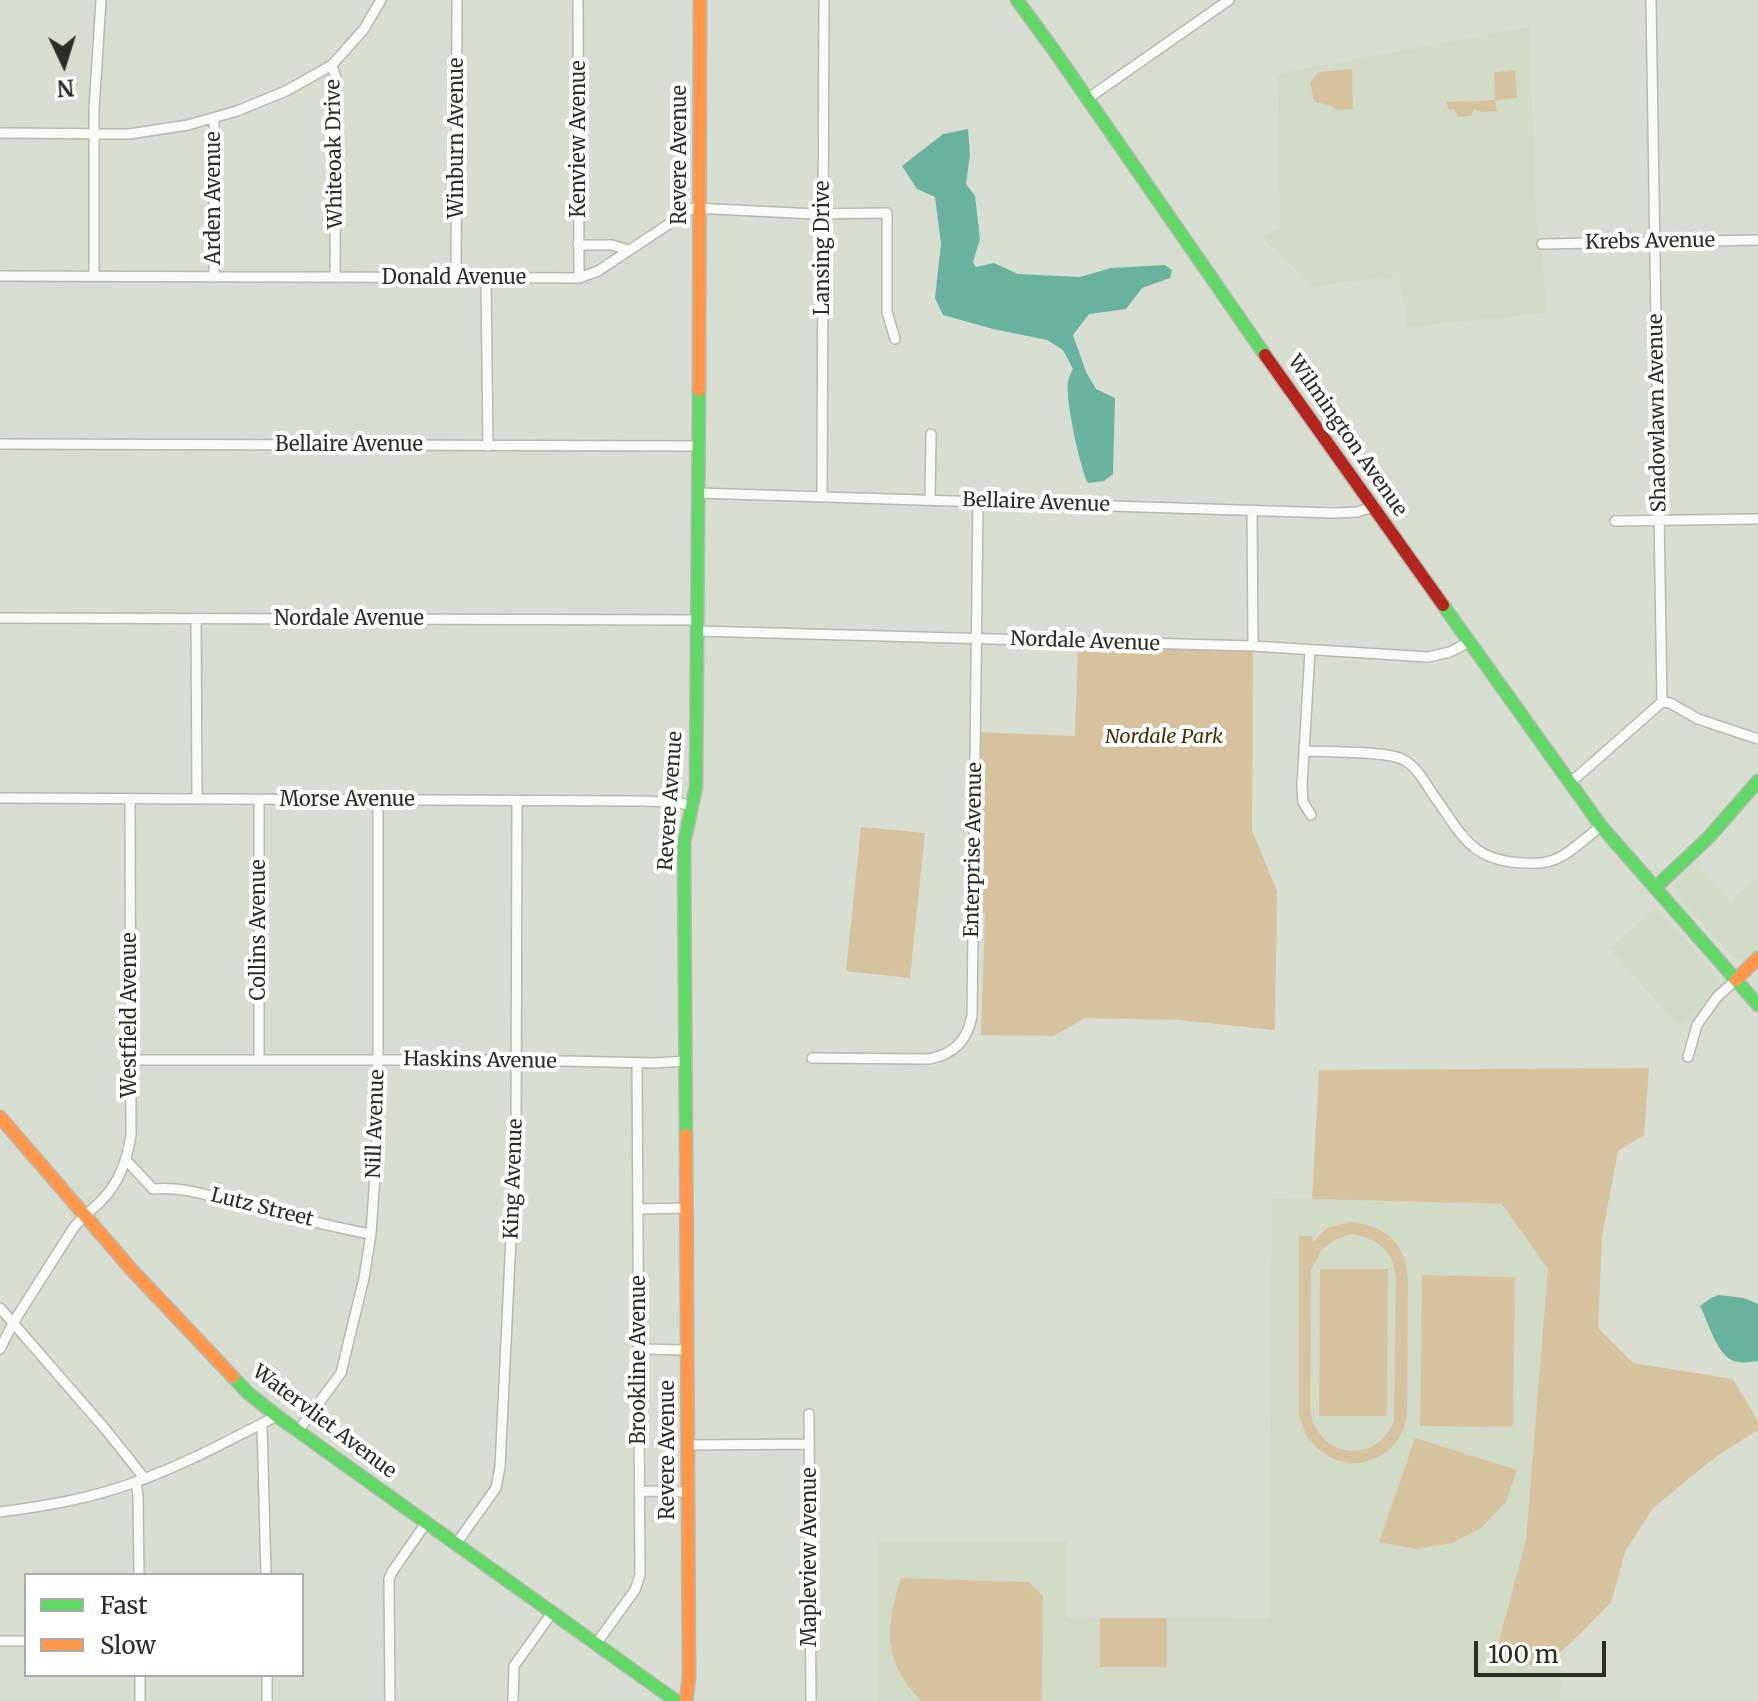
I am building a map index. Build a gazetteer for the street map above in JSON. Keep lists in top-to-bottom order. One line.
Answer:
{"streets":{"street":["Winburn Avenue","Kenview Avenue","Whiteoak Drive","Revere Avenue","Arden Avenue","Krebs Avenue","Lansing Drive","Donald Avenue","Shadowlawn Avenue","Wilmington Avenue","Bellaire Avenue","Nordale Avenue","Morse Avenue","Enterprise Avenue","Collins Avenue","Westfield Avenue","Haskins Avenue","Nill Avenue","King Avenue","Lutz Street","Brookline Avenue","Watervliet Avenue","Mapleview Avenue"]},"crossings":[["Winburn Avenue","Donald Avenue"],["Kenview Avenue","Donald Avenue"],["Whiteoak Drive","Donald Avenue"],["Revere Avenue","Donald Avenue"],["Revere Avenue","Bellaire Avenue"],["Revere Avenue","Nordale Avenue"],["Revere Avenue","Morse Avenue"],["Revere Avenue","Haskins Avenue"],["Arden Avenue","Donald Avenue"],["Krebs Avenue","Shadowlawn Avenue"],["Lansing Drive","Bellaire Avenue"],["Wilmington Avenue","Bellaire Avenue"],["Wilmington Avenue","Nordale Avenue"],["Bellaire Avenue","Enterprise Avenue"],["Nordale Avenue","Enterprise Avenue"],["Morse Avenue","Collins Avenue"],["Morse Avenue","Westfield Avenue"],["Morse Avenue","Nill Avenue"],["Morse Avenue","King Avenue"],["Collins Avenue","Haskins Avenue"],["Westfield Avenue","Haskins Avenue"],["Westfield Avenue","Lutz Street"],["Westfield Avenue","Watervliet Avenue"],["Haskins Avenue","Nill Avenue"],["Haskins Avenue","King Avenue"],["Haskins Avenue","Brookline Avenue"],["Nill Avenue","Lutz Street"],["Nill Avenue","Watervliet Avenue"],["King Avenue","Watervliet Avenue"],["Brookline Avenue","Watervliet Avenue"]],"parks":["Nordale Park"],"legend":["Fast","Slow"],"scale_bar":"100 m","north":"bottom"}
